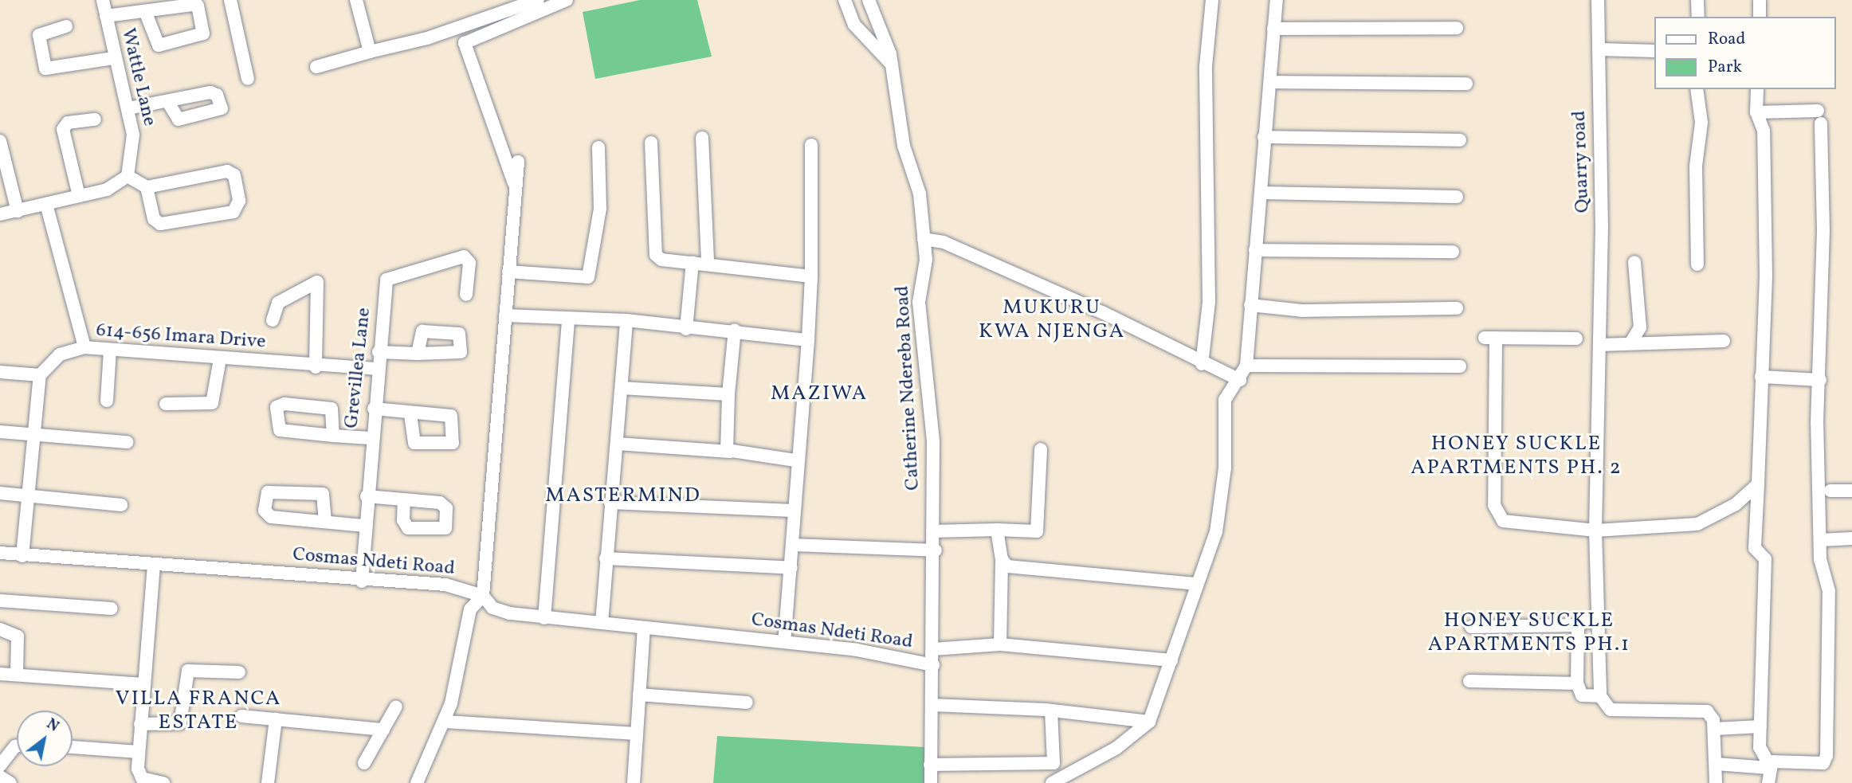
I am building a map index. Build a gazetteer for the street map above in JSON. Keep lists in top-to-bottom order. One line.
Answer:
{"streets":{"street":["Wattle Lane","Quarry road","614-656 Imara Drive","Grevillea Lane","Catherine Ndereba Road","Cosmas Ndeti Road"]},"crossings":[["614-656 Imara Drive","Grevillea Lane"],["Grevillea Lane","Cosmas Ndeti Road"],["Catherine Ndereba Road","Cosmas Ndeti Road"]],"districts":["MUKURU KWA NJENGA","MAZIWA","HONEY SUCKLE APARTMENTS PH. 2","MASTERMIND","HONEY SUCKLE APARTMENTS PH.1","VILLA FRANCA ESTATE"],"legend":["Road","Park"],"north":"top right"}
